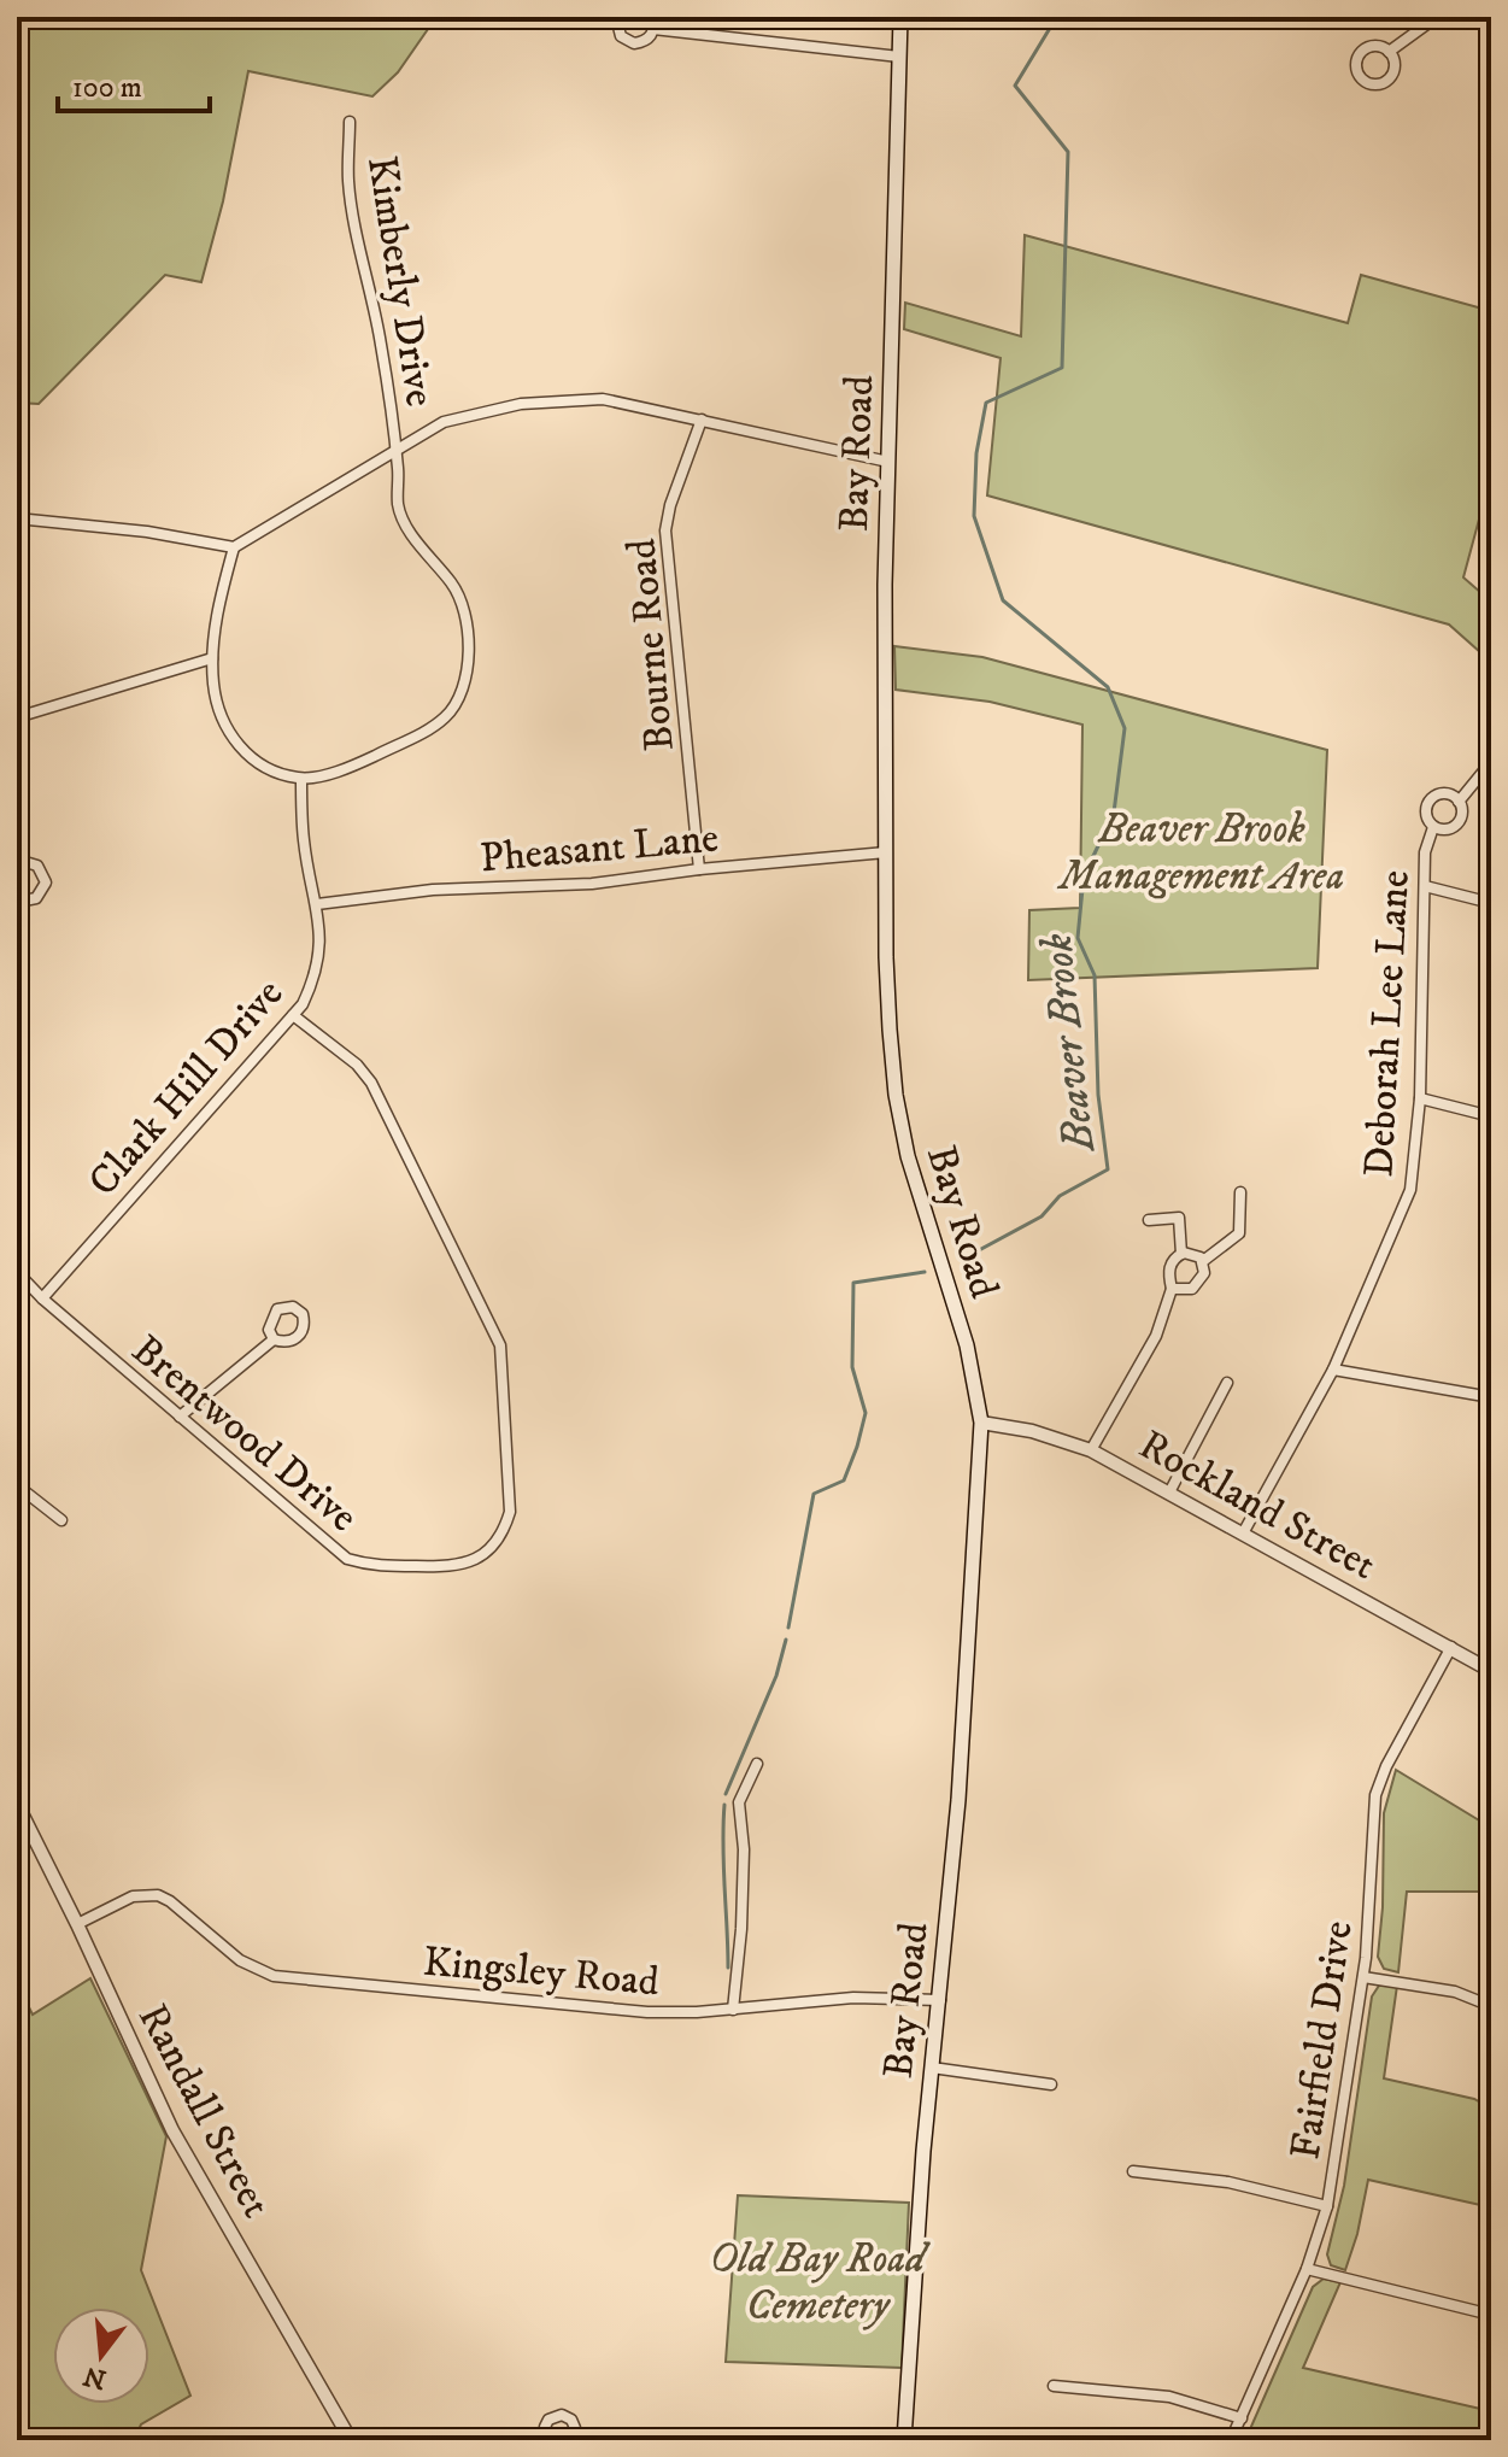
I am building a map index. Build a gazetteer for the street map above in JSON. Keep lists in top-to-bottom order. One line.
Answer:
{"streets":{"main road":["Bay Road"],"street":["Kimberly Drive","Bourne Road","Pheasant Lane","Deborah Lee Lane","Clark Hill Drive","Brentwood Drive","Rockland Street","Kingsley Road","Fairfield Drive","Randall Street"]},"crossings":[["Kimberly Drive","Clark Hill Drive"],["Bay Road","Pheasant Lane"],["Bay Road","Rockland Street"],["Bay Road","Kingsley Road"],["Bourne Road","Pheasant Lane"],["Pheasant Lane","Clark Hill Drive"],["Deborah Lee Lane","Rockland Street"],["Clark Hill Drive","Brentwood Drive"],["Rockland Street","Fairfield Drive"],["Kingsley Road","Randall Street"]],"water":["Beaver Brook"],"parks":["Beaver Brook Management Area","Old Bay Road Cemetery"],"scale_bar":"100 m","north":"bottom"}
